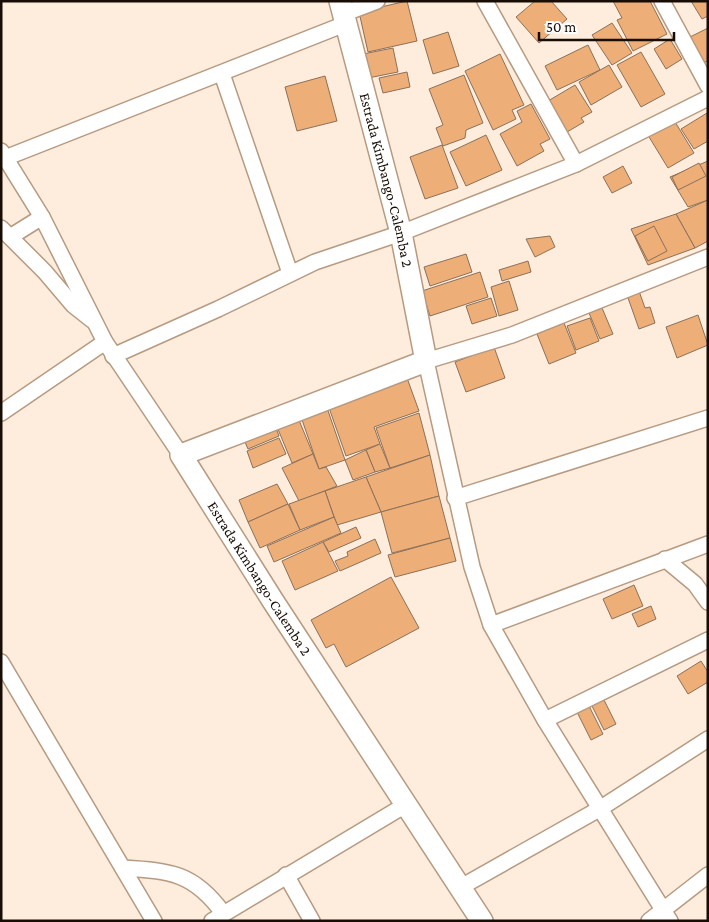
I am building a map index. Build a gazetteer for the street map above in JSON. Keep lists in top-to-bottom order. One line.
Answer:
{"streets":{"main road":["Estrada Kimbango-Calemba 2"]},"scale_bar":"50 m"}
